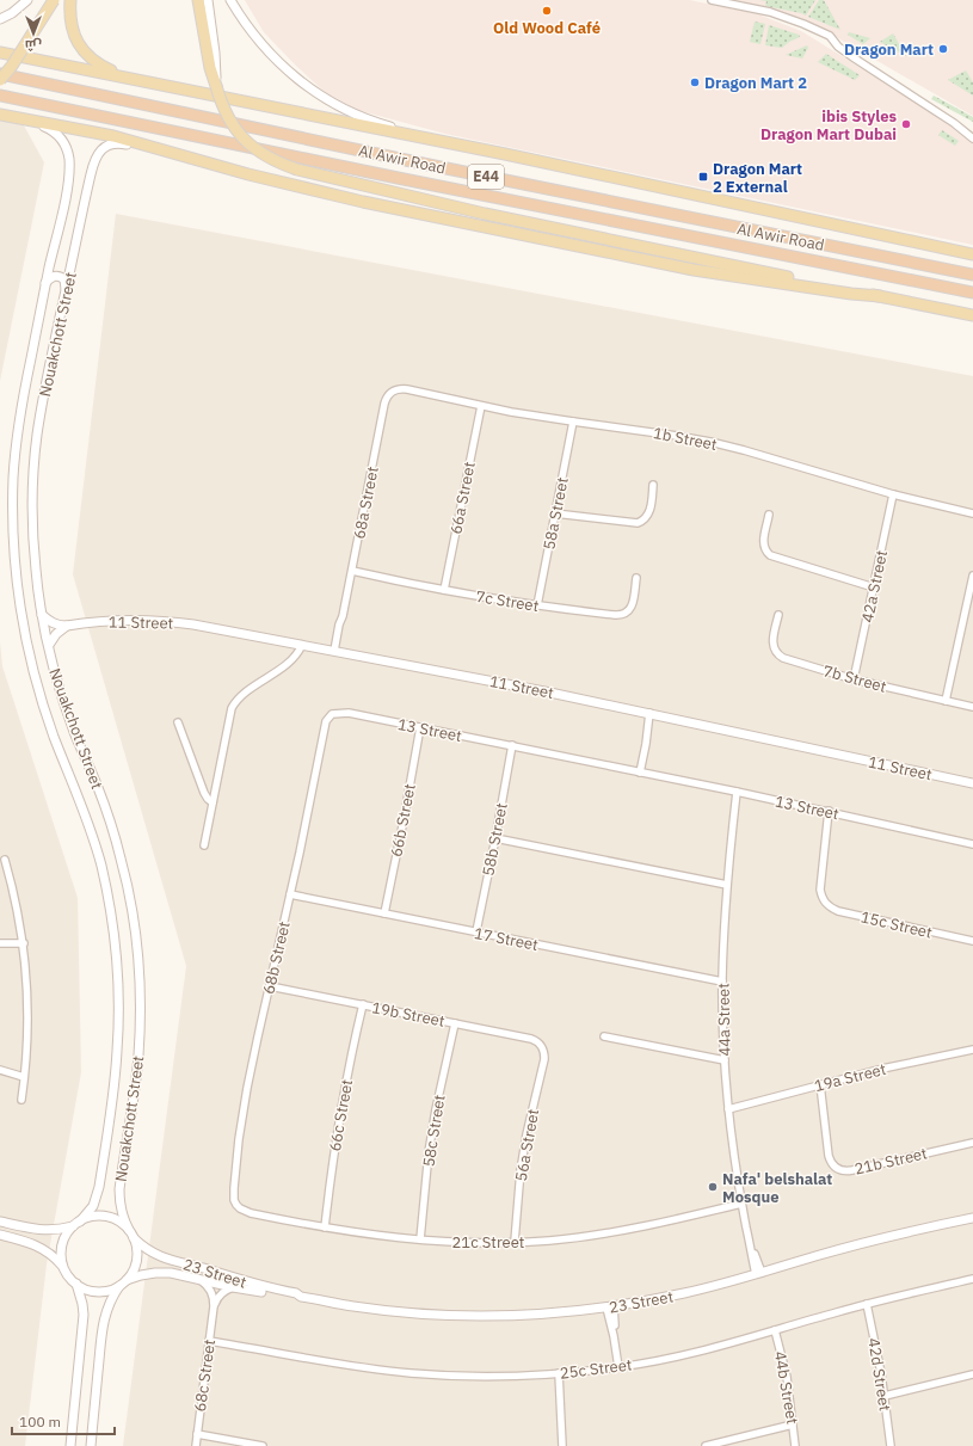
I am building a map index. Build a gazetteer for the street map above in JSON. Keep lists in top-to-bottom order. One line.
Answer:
{"streets":{"highway":["Al Awir Road","E44"],"street":["Nouakchott Street","1b Street","66a Street","68a Street","58a Street","42a Street","7c Street","11 Street","7b Street","13 Street","66b Street","58b Street","15c Street","17 Street","68b Street","19b Street","44a Street","19a Street","66c Street","58c Street","56a Street","21b Street","21c Street","23 Street","25c Street","42d Street","68c Street","44b Street"]},"crossings":[["Nouakchott Street","11 Street"],["Nouakchott Street","23 Street"],["1b Street","66a Street"],["1b Street","68a Street"],["1b Street","58a Street"],["1b Street","42a Street"],["66a Street","7c Street"],["68a Street","7c Street"],["68a Street","11 Street"],["58a Street","7c Street"],["42a Street","7b Street"],["13 Street","66b Street"],["13 Street","58b Street"],["13 Street","15c Street"],["13 Street","68b Street"],["13 Street","44a Street"],["66b Street","17 Street"],["58b Street","17 Street"],["17 Street","68b Street"],["17 Street","44a Street"],["68b Street","19b Street"],["68b Street","21c Street"],["19b Street","66c Street"],["19b Street","58c Street"],["19b Street","56a Street"],["44a Street","19a Street"],["44a Street","21c Street"],["44a Street","23 Street"],["19a Street","21b Street"],["66c Street","21c Street"],["58c Street","21c Street"],["56a Street","21c Street"],["23 Street","68c Street"],["25c Street","42d Street"],["25c Street","68c Street"],["25c Street","44b Street"]],"places":{"other":["Old Wood Café","Dragon Mart","Dragon Mart 2","ibis Styles Dragon Mart Dubai","Nafa' belshalat Mosque"],"transit":["Dragon Mart 2 External"]},"scale_bar":"100 m","north":"bottom"}
